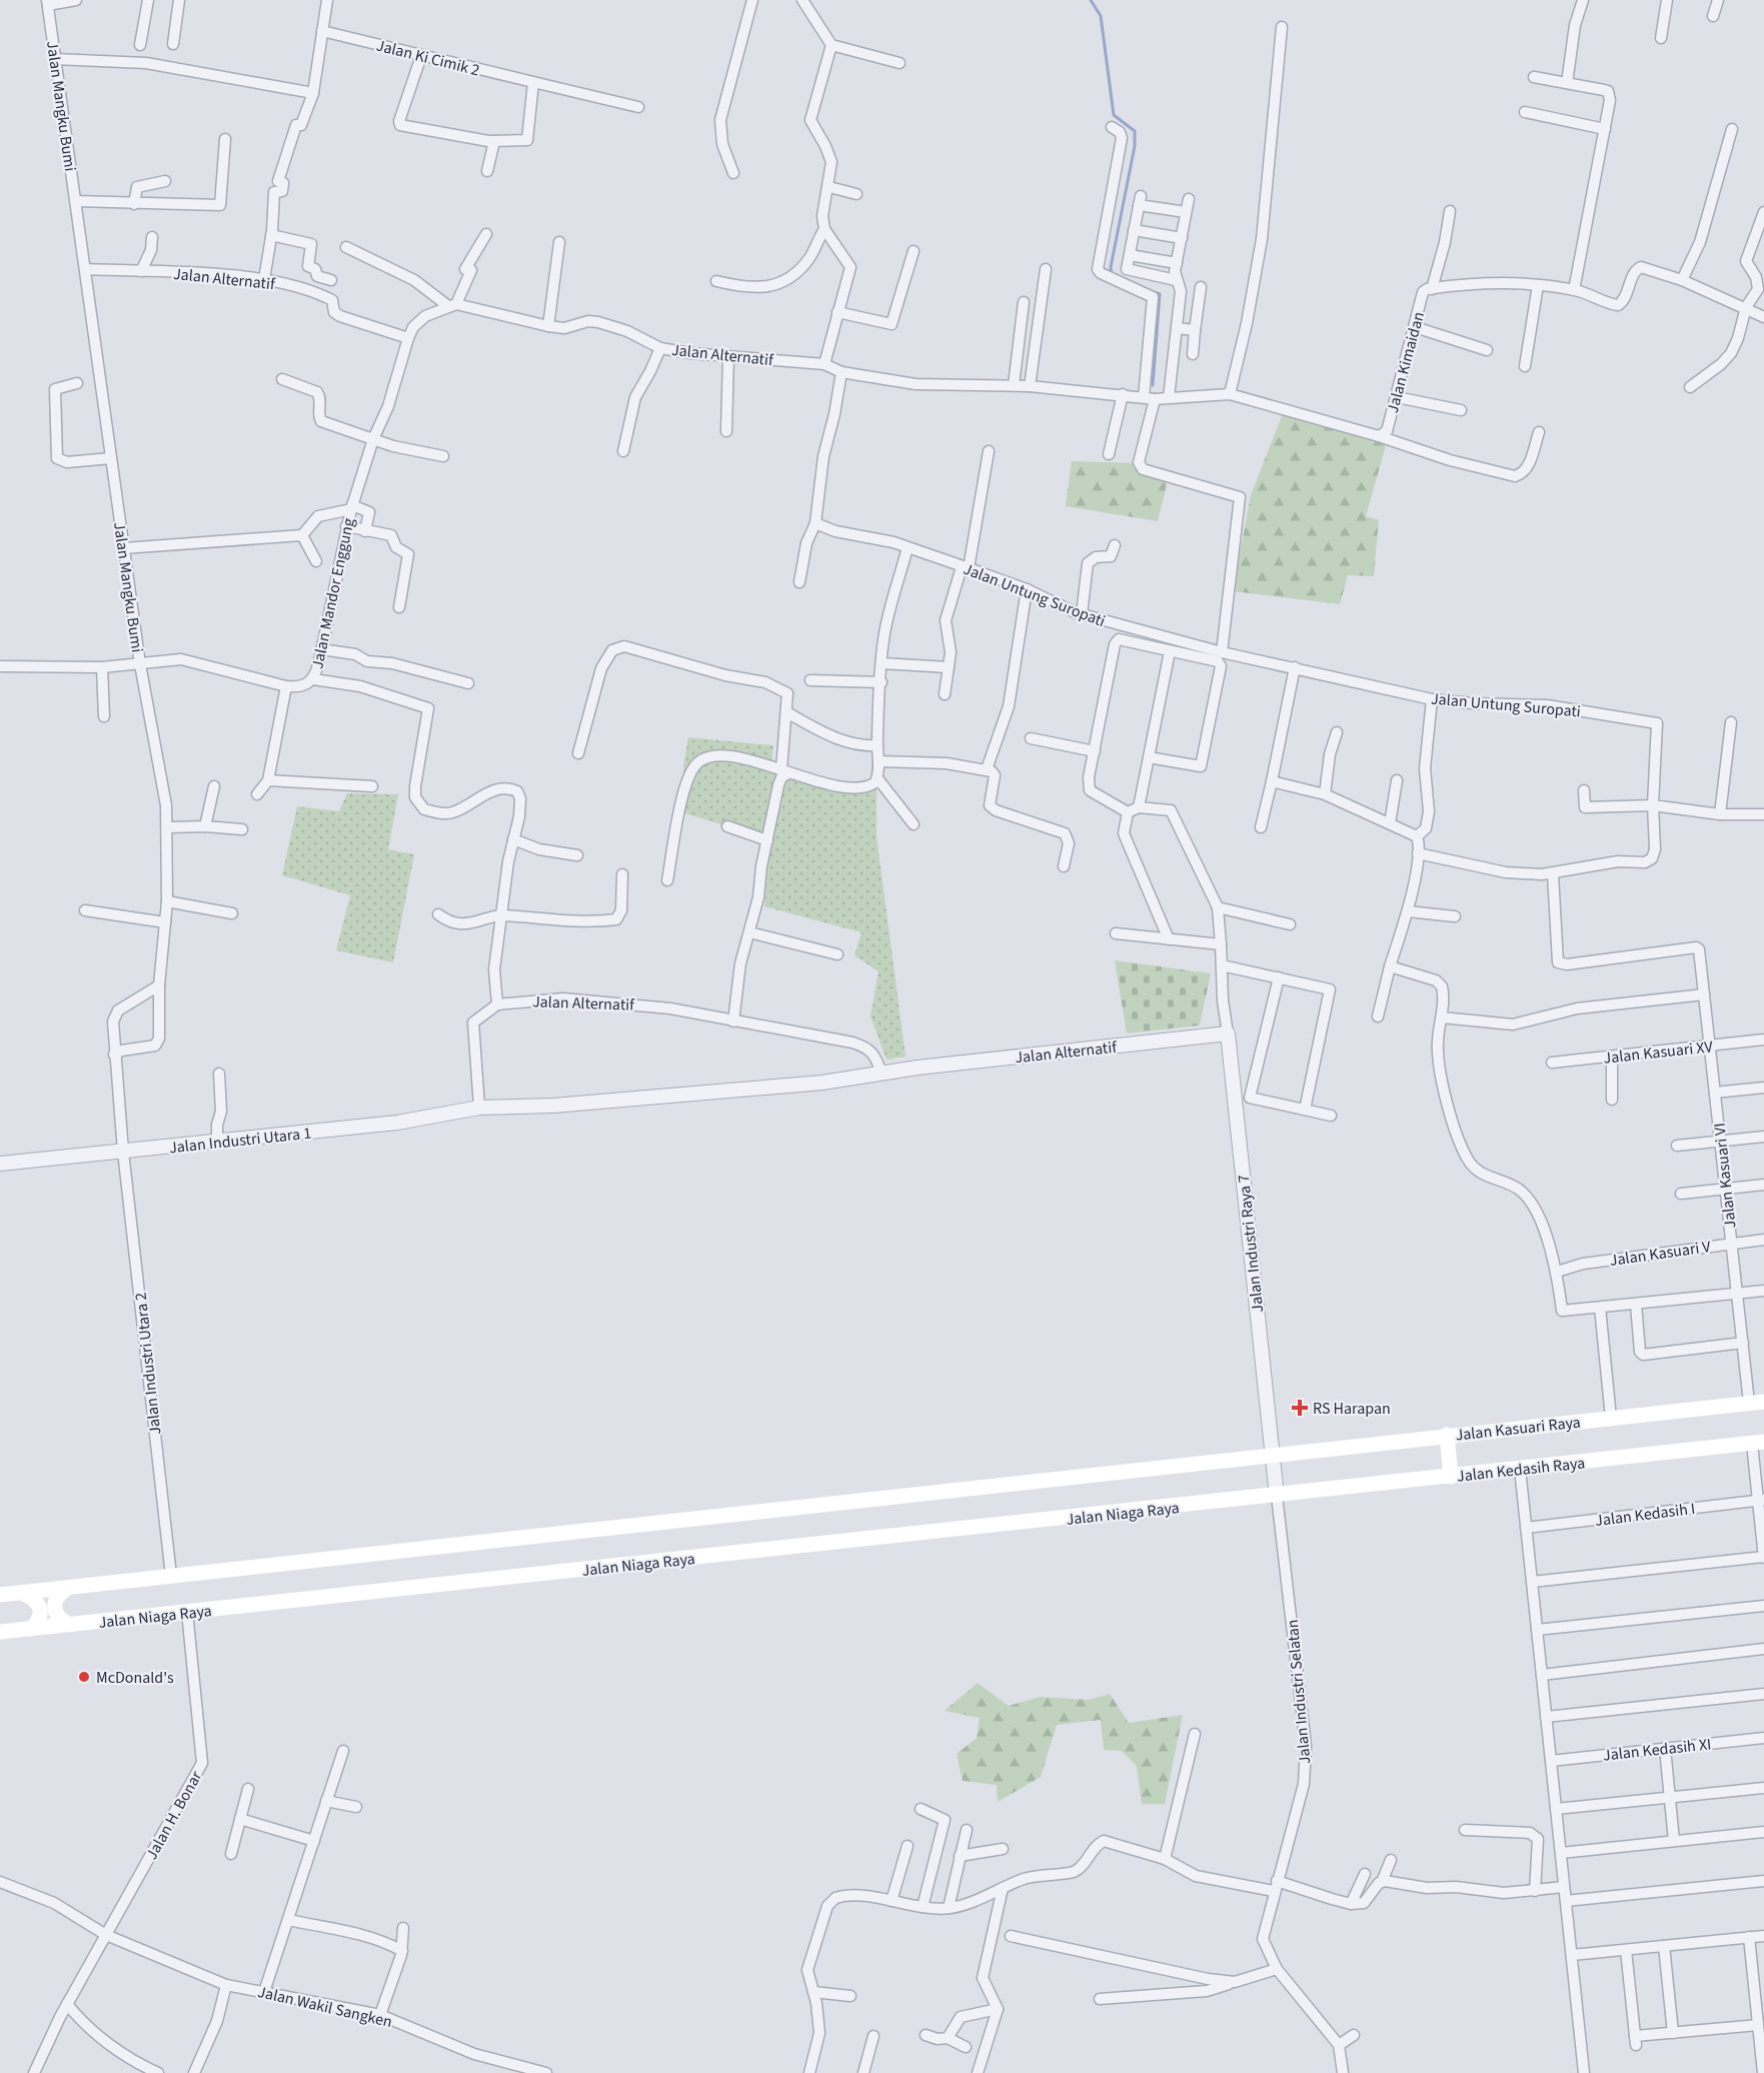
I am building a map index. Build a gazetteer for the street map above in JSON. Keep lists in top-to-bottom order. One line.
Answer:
{"streets":{"main road":["Jalan Kasuari Raya","Jalan Kedasih Raya","Jalan Niaga Raya"],"street":["Jalan Ki Cimik 2","Jalan Mangku Bumi","Jalan Alternatif","Jalan Kimaidan","Jalan Mandor Enggung","Jalan Untung Suropati","Jalan Kasuari XV","Jalan Industri Utara 1","Jalan Kasuari VI","Jalan Industri Raya 7","Jalan Kasuari V","Jalan Industri Utara 2","Jalan Kedasih I","Jalan Industri Selatan","Jalan Kedasih XI","Jalan H. Bonar","Jalan Wakil Sangken"]},"crossings":[["Jalan Mangku Bumi","Jalan Alternatif"],["Jalan Alternatif","Jalan Mandor Enggung"],["Jalan Alternatif","Jalan Industri Utara 1"],["Jalan Alternatif","Jalan Industri Raya 7"],["Jalan Kasuari XV","Jalan Kasuari VI"],["Jalan Industri Utara 1","Jalan Industri Utara 2"],["Jalan Kasuari VI","Jalan Kasuari V"],["Jalan Kasuari VI","Jalan Kasuari Raya"],["Jalan Industri Raya 7","Jalan Kasuari Raya"],["Jalan Industri Raya 7","Jalan Kedasih Raya"],["Jalan Industri Raya 7","Jalan Niaga Raya"],["Jalan Industri Raya 7","Jalan Industri Selatan"],["Jalan Kedasih Raya","Jalan Niaga Raya"],["Jalan Kedasih Raya","Jalan Industri Selatan"],["Jalan Niaga Raya","Jalan Industri Selatan"],["Jalan Niaga Raya","Jalan H. Bonar"],["Jalan H. Bonar","Jalan Wakil Sangken"]],"places":{"health":["RS Harapan"],"other":["McDonald's"]}}
